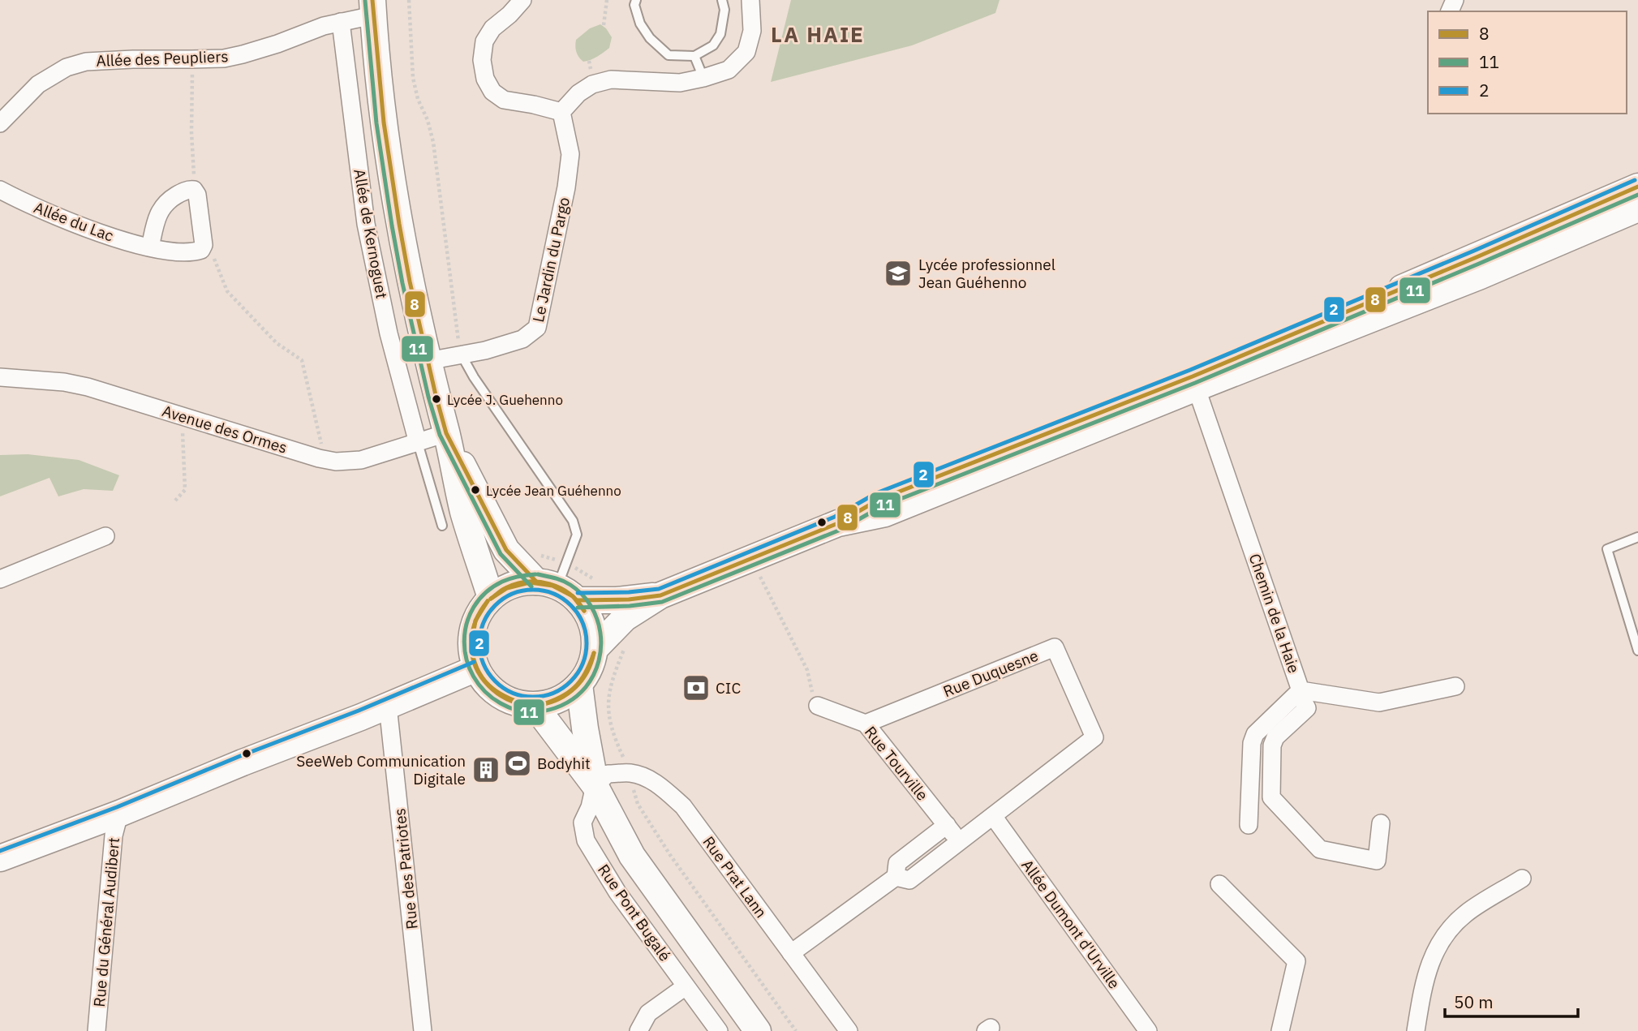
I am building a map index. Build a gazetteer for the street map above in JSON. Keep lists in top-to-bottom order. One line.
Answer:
{"streets":{"street":["Allée des Peupliers","Allée du Lac","Allée de Kernoguet","Le Jardin du Pargo","Avenue des Ormes","Chemin de la Haie","Rue Duquesne","Rue Tourville","Rue des Patriotes","Rue Prat Lann","Rue Pont Bugalé","Rue du Général Audibert","Allée Dumont d'Urville"]},"crossings":[["Allée des Peupliers","Allée de Kernoguet"],["Allée de Kernoguet","Avenue des Ormes"],["Rue Duquesne","Rue Tourville"],["Rue Duquesne","Allée Dumont d'Urville"],["Rue Prat Lann","Rue Pont Bugalé"]],"districts":["LA HAIE"],"places":{"school or university":["Lycée professionnel Jean Guéhenno"],"other":["Lycée J. Guehenno","Lycée Jean Guéhenno"],"bank":["CIC"],"sports":["Bodyhit"],"building":["SeeWeb Communication Digitale"]},"lines":["transit line 8","transit line 11","transit line 2"],"legend":["8","11","2"],"scale_bar":"50 m"}
